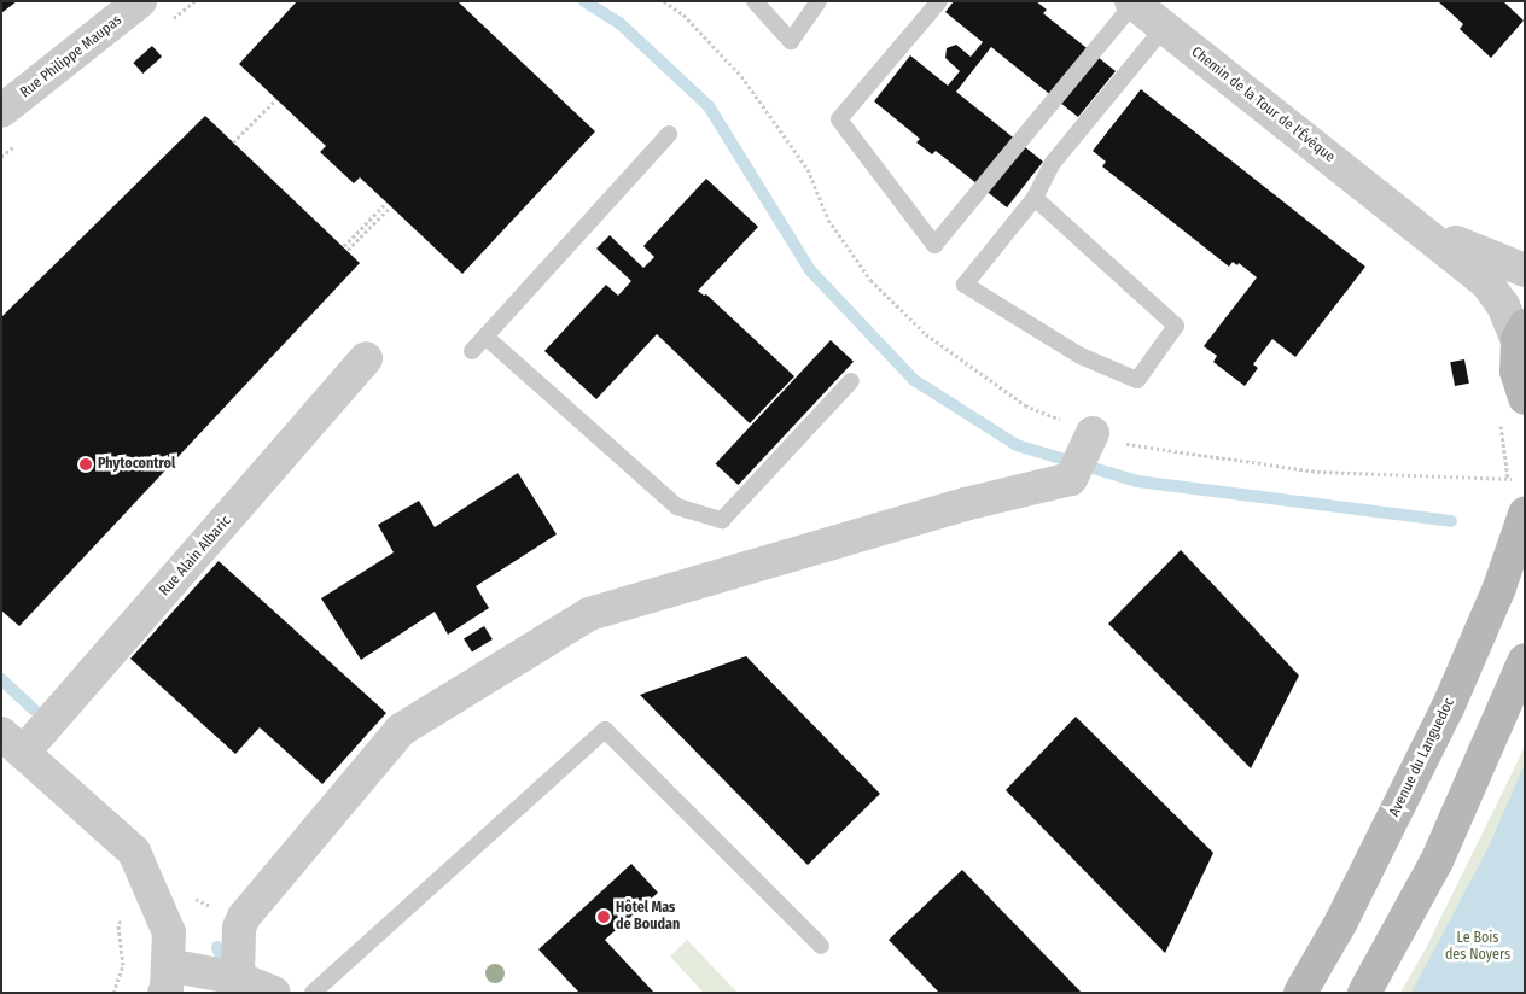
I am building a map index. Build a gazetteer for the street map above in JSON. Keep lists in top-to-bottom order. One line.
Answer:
{"streets":{"street":["Rue Philippe Maupas","Chemin de la Tour de l'Évêque","Rue Alain Albaric","Avenue du Languedoc"]},"parks":["Le Bois des Noyers"],"places":["Phytocontrol","Hôtel Mas de Boudan"]}
